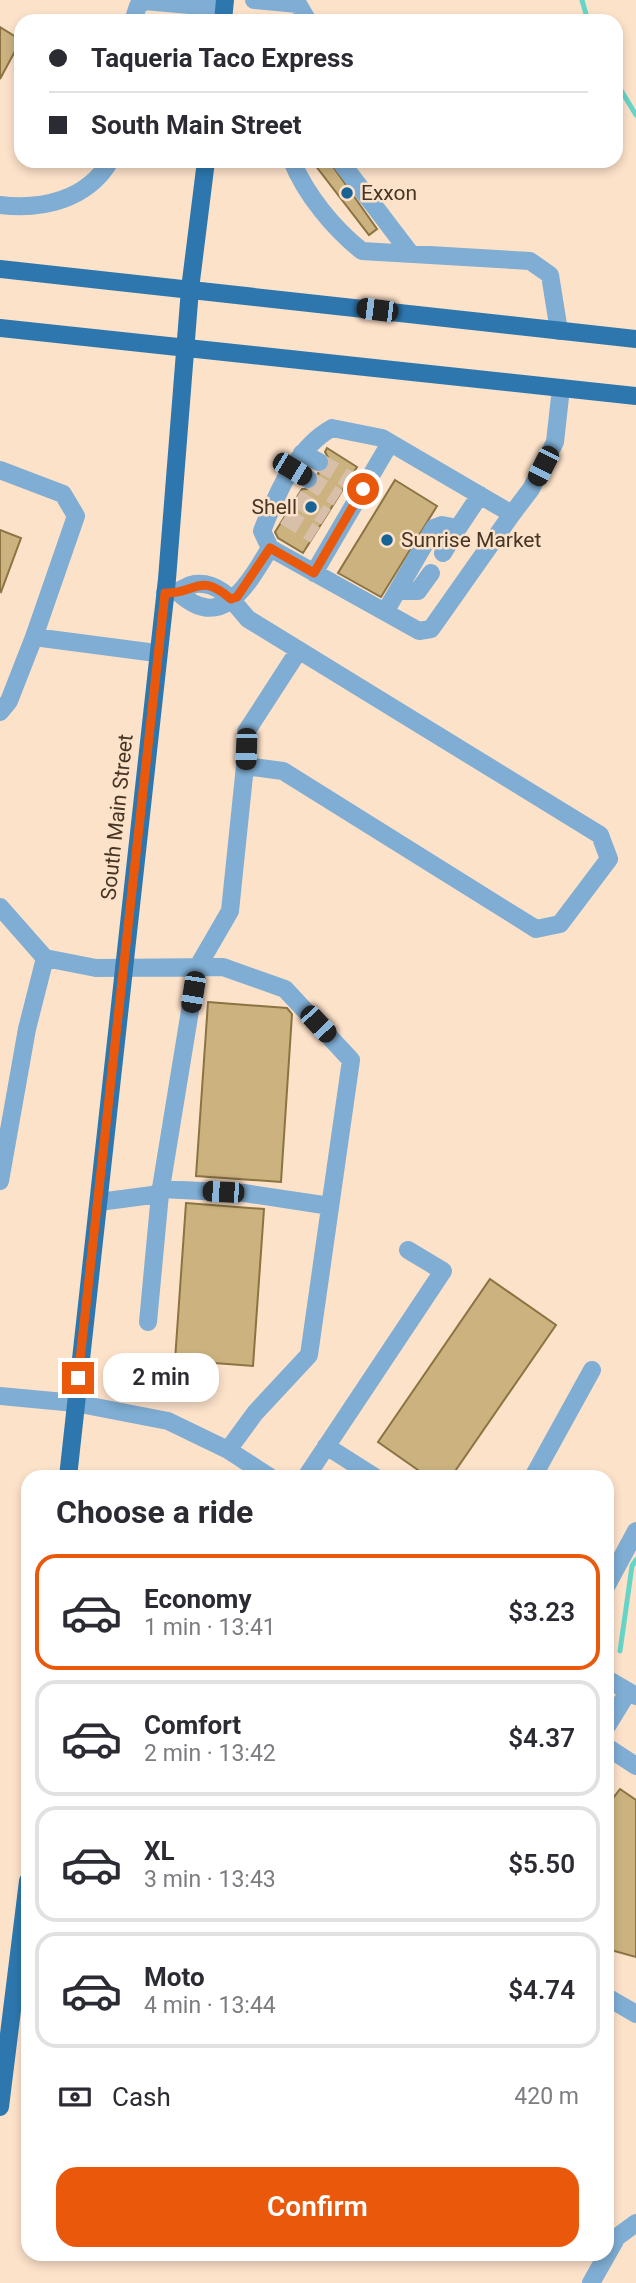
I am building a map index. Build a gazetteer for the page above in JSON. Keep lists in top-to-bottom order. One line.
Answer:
{"streets":{"main road":["South Main Street"]},"places":["Exxon","Shell","Sunrise Market"],"page":{"banner":["Taqueria Taco Express","South Main Street"],"bubble":"2 min","heading":"Choose a ride","list":[{"name":"Economy","note":"1 min · 13:41","value":"$3.23"},{"name":"Comfort","note":"2 min · 13:42","value":"$4.37"},{"name":"XL","note":"3 min · 13:43","value":"$5.50"},{"name":"Moto","note":"4 min · 13:44","value":"$4.74"}],"pay":["Cash","420 m"],"buttons":"Confirm"}}
